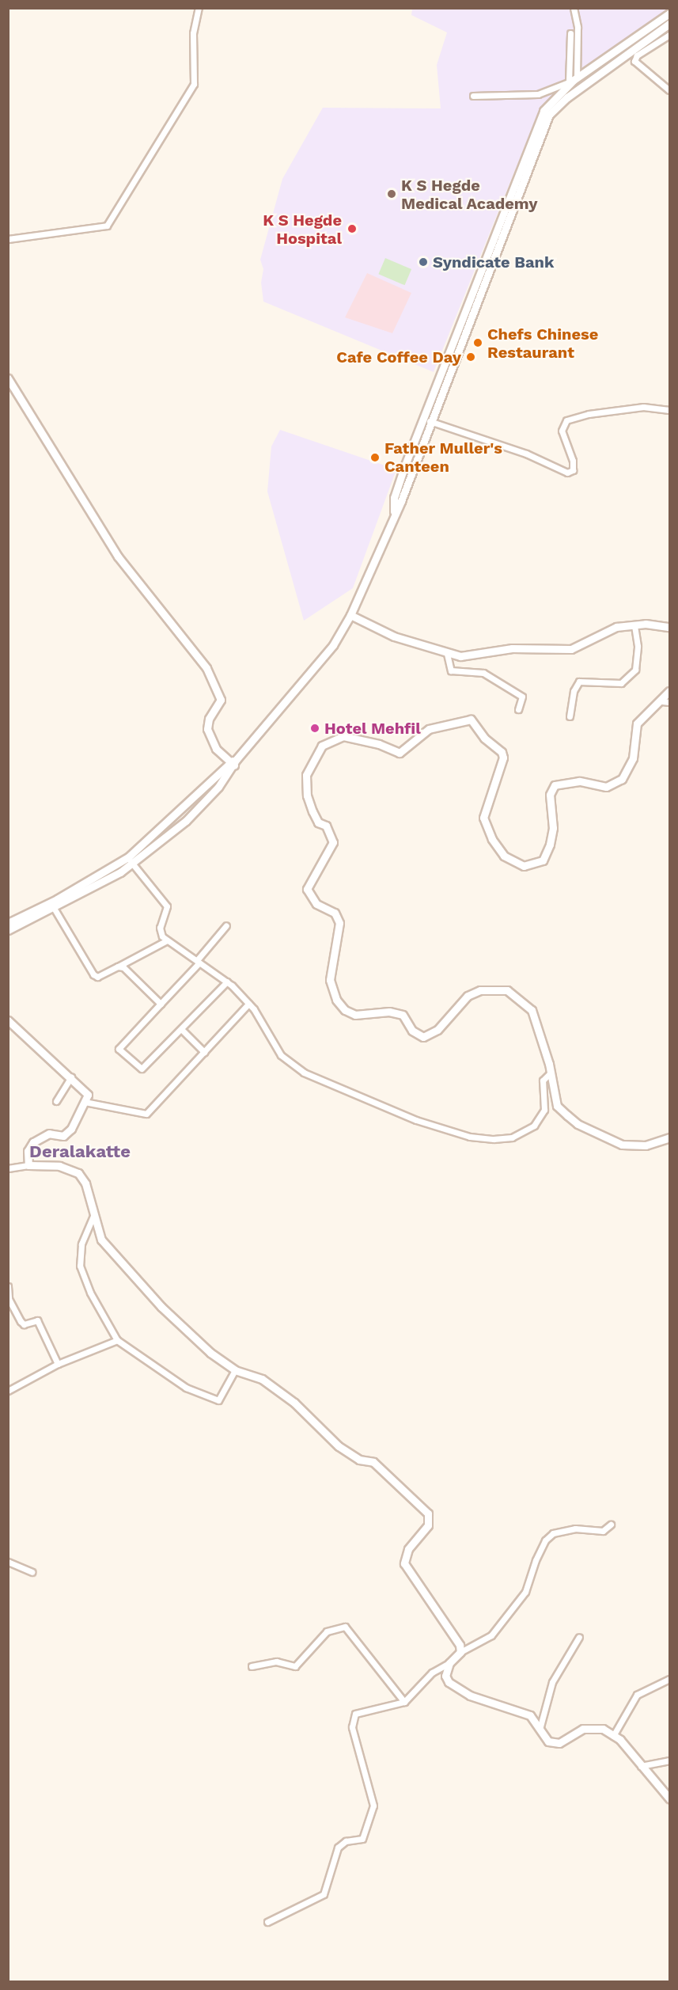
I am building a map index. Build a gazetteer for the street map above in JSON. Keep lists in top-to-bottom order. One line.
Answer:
{"districts":["Deralakatte"],"places":["K S Hegde Medical Academy","K S Hegde Hospital","Syndicate Bank","Chefs Chinese Restaurant","Cafe Coffee Day","Father Muller's Canteen","Hotel Mehfil"]}
